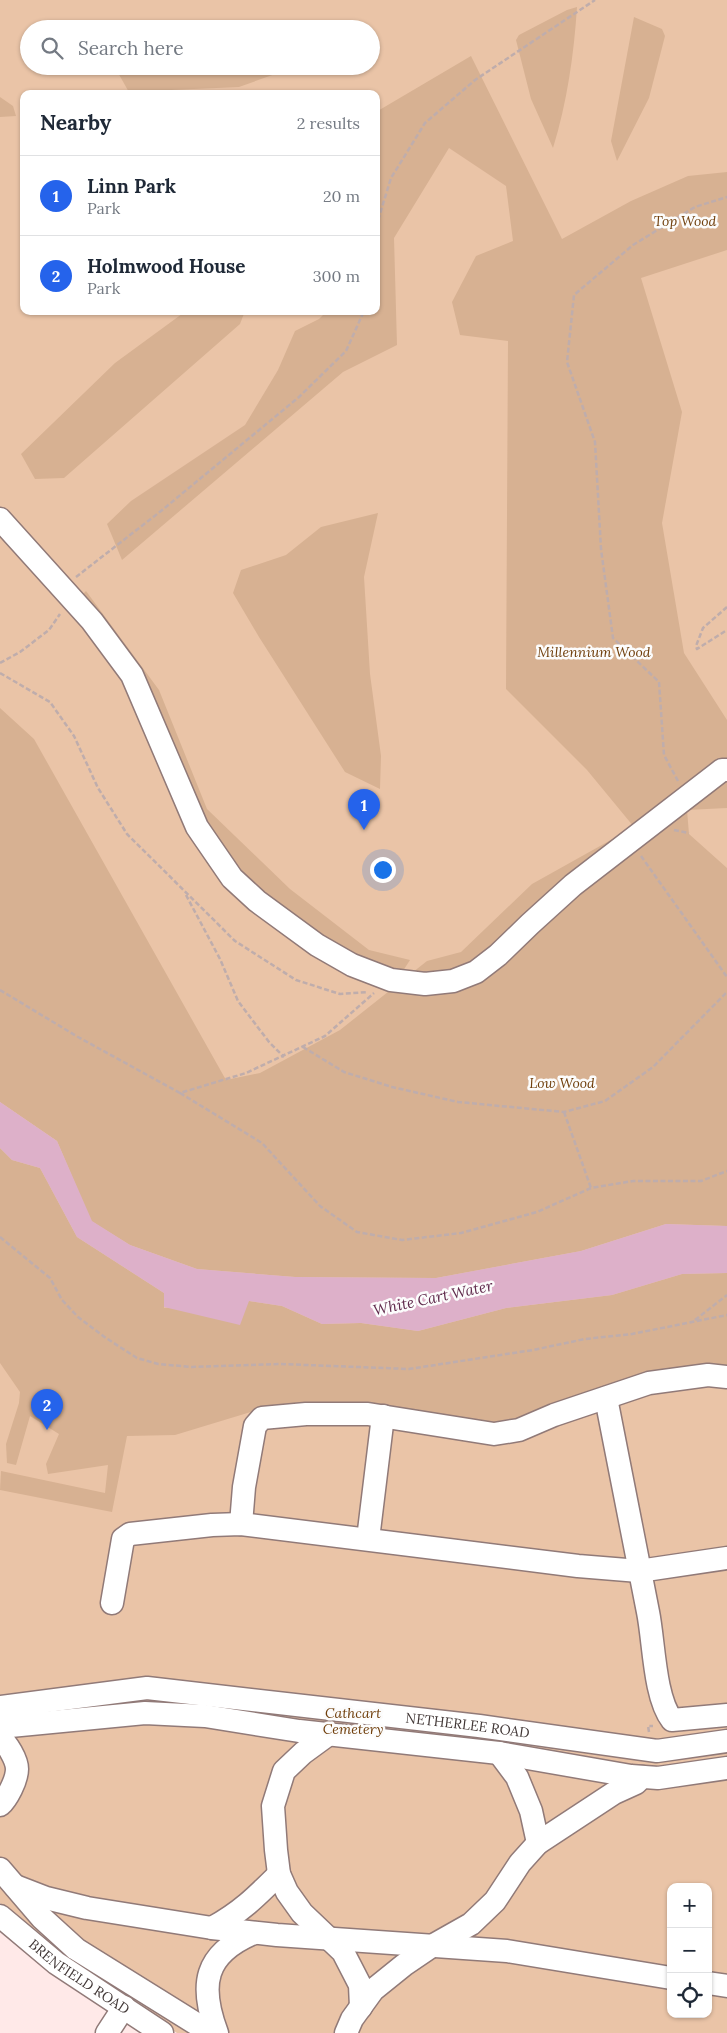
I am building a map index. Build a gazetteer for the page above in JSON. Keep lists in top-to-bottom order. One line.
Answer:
{"streets":{"street":["NETHERLEE ROAD","BRENFIELD ROAD"]},"water":["White Cart Water"],"parks":["Top Wood","Millennium Wood","Low Wood","Cathcart Cemetery"],"page":{"search":"Search here","heading":["Nearby","2 results"],"list":[{"mark":"1","name":"Linn Park","note":"Park","value":"20 m"},{"mark":"2","name":"Holmwood House","note":"Park","value":"300 m"}],"pins":["1","2"],"map_buttons":["+","−"]}}
